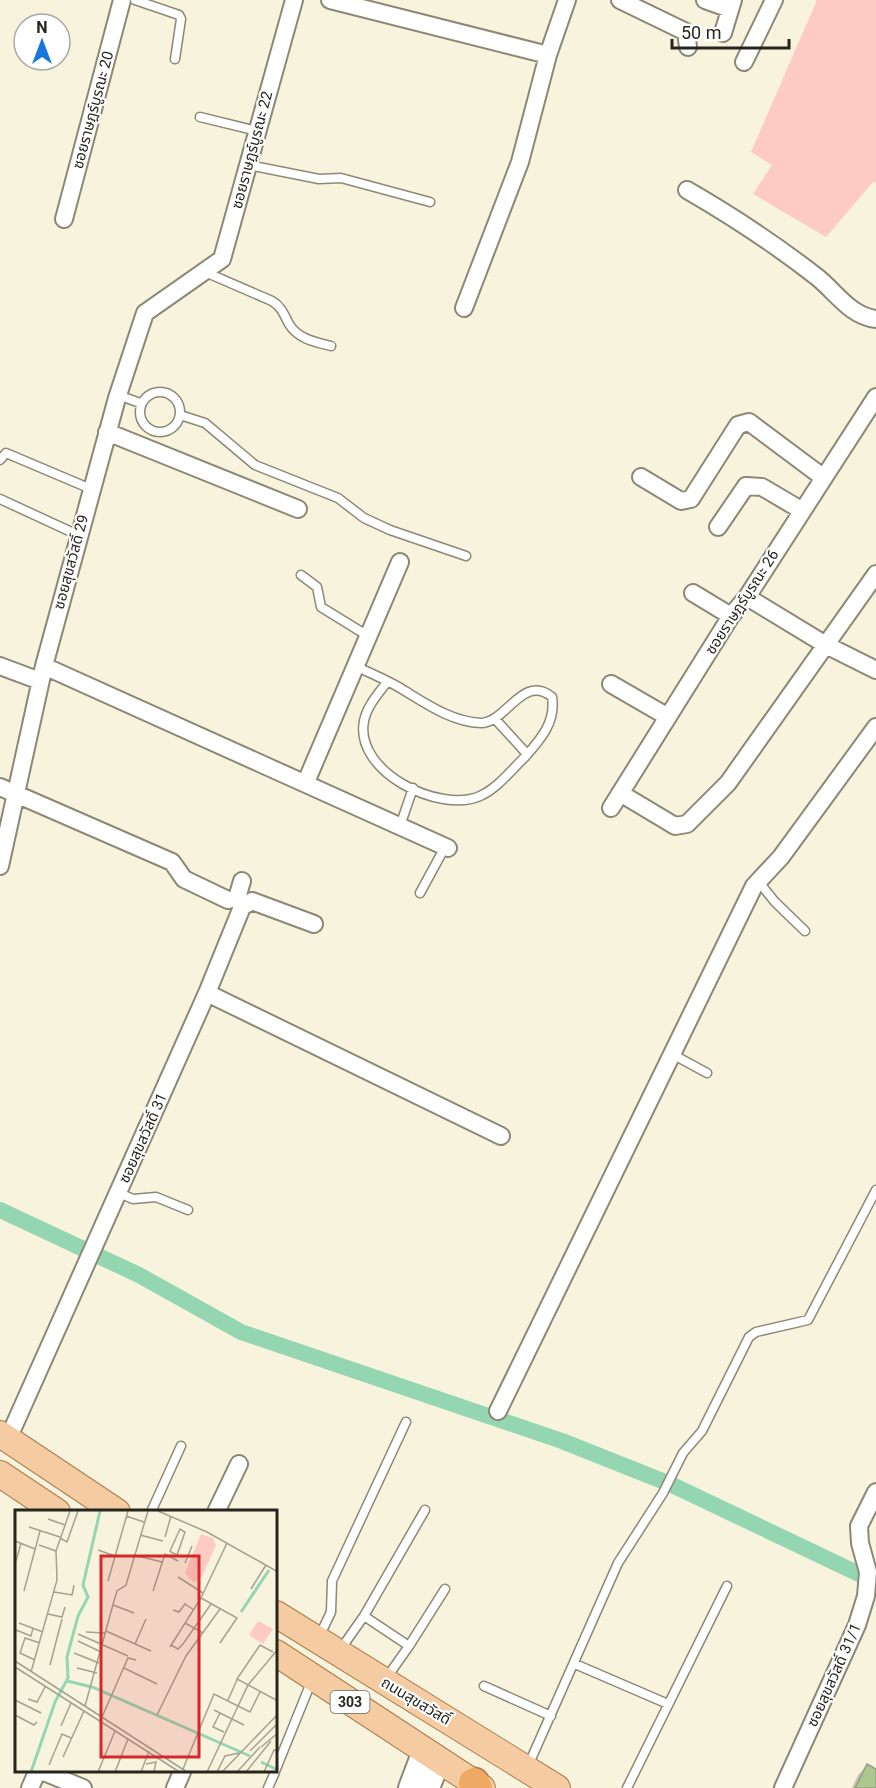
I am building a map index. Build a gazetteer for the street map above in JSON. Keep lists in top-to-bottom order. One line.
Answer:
{"streets":{"main road":["ถนนสุขสวัสดิ์","303"],"street":["ซอยราษฎร์บูรณะ 20","ซอยราษฎร์บูรณะ 22","ซอยสุขสวัสดิ์ 29","ซอยราษฎร์บูรณะ 26","ซอยสุขสวัสดิ์ 31","ซอยสุขสวัสดิ์ 31/1"]},"crossings":[["ซอยราษฎร์บูรณะ 22","ซอยสุขสวัสดิ์ 29"]],"scale_bar":"50 m","north":"top"}
